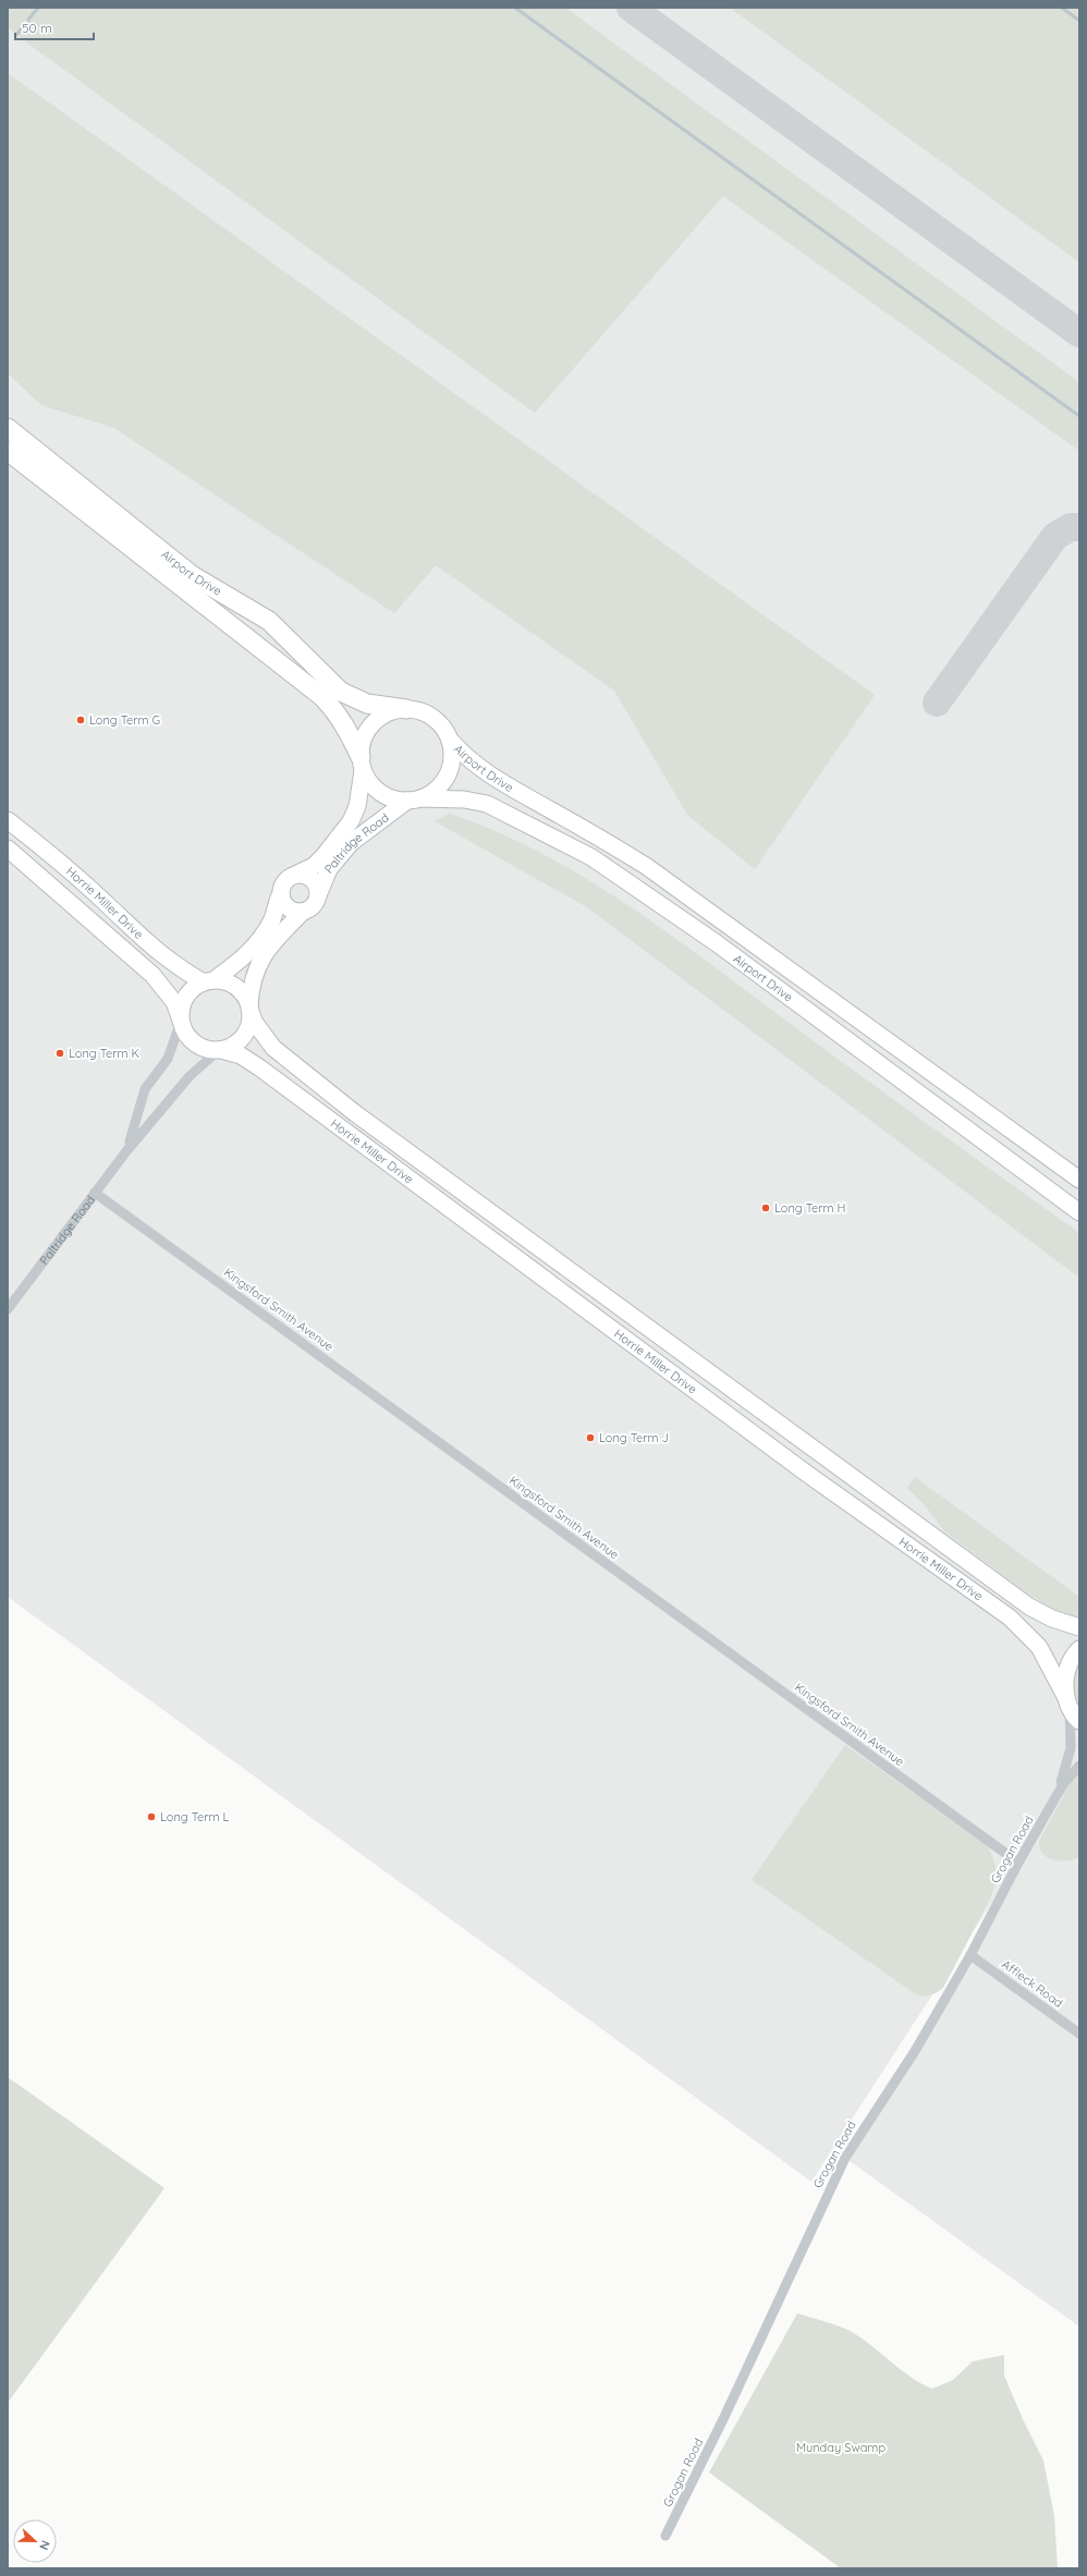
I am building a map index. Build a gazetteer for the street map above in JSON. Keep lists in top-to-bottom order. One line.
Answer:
{"streets":{"highway":["Airport Drive"],"main road":["Paltridge Road","Horrie Miller Drive"],"street":["Kingsford Smith Avenue","Grogan Road","Affleck Road"]},"crossings":[["Airport Drive","Paltridge Road"],["Paltridge Road","Horrie Miller Drive"],["Paltridge Road","Kingsford Smith Avenue"],["Horrie Miller Drive","Grogan Road"],["Kingsford Smith Avenue","Grogan Road"],["Grogan Road","Affleck Road"]],"parks":["Munday Swamp"],"places":["Long Term G","Long Term K","Long Term H","Long Term J","Long Term L"],"scale_bar":"50 m","north":"right"}
